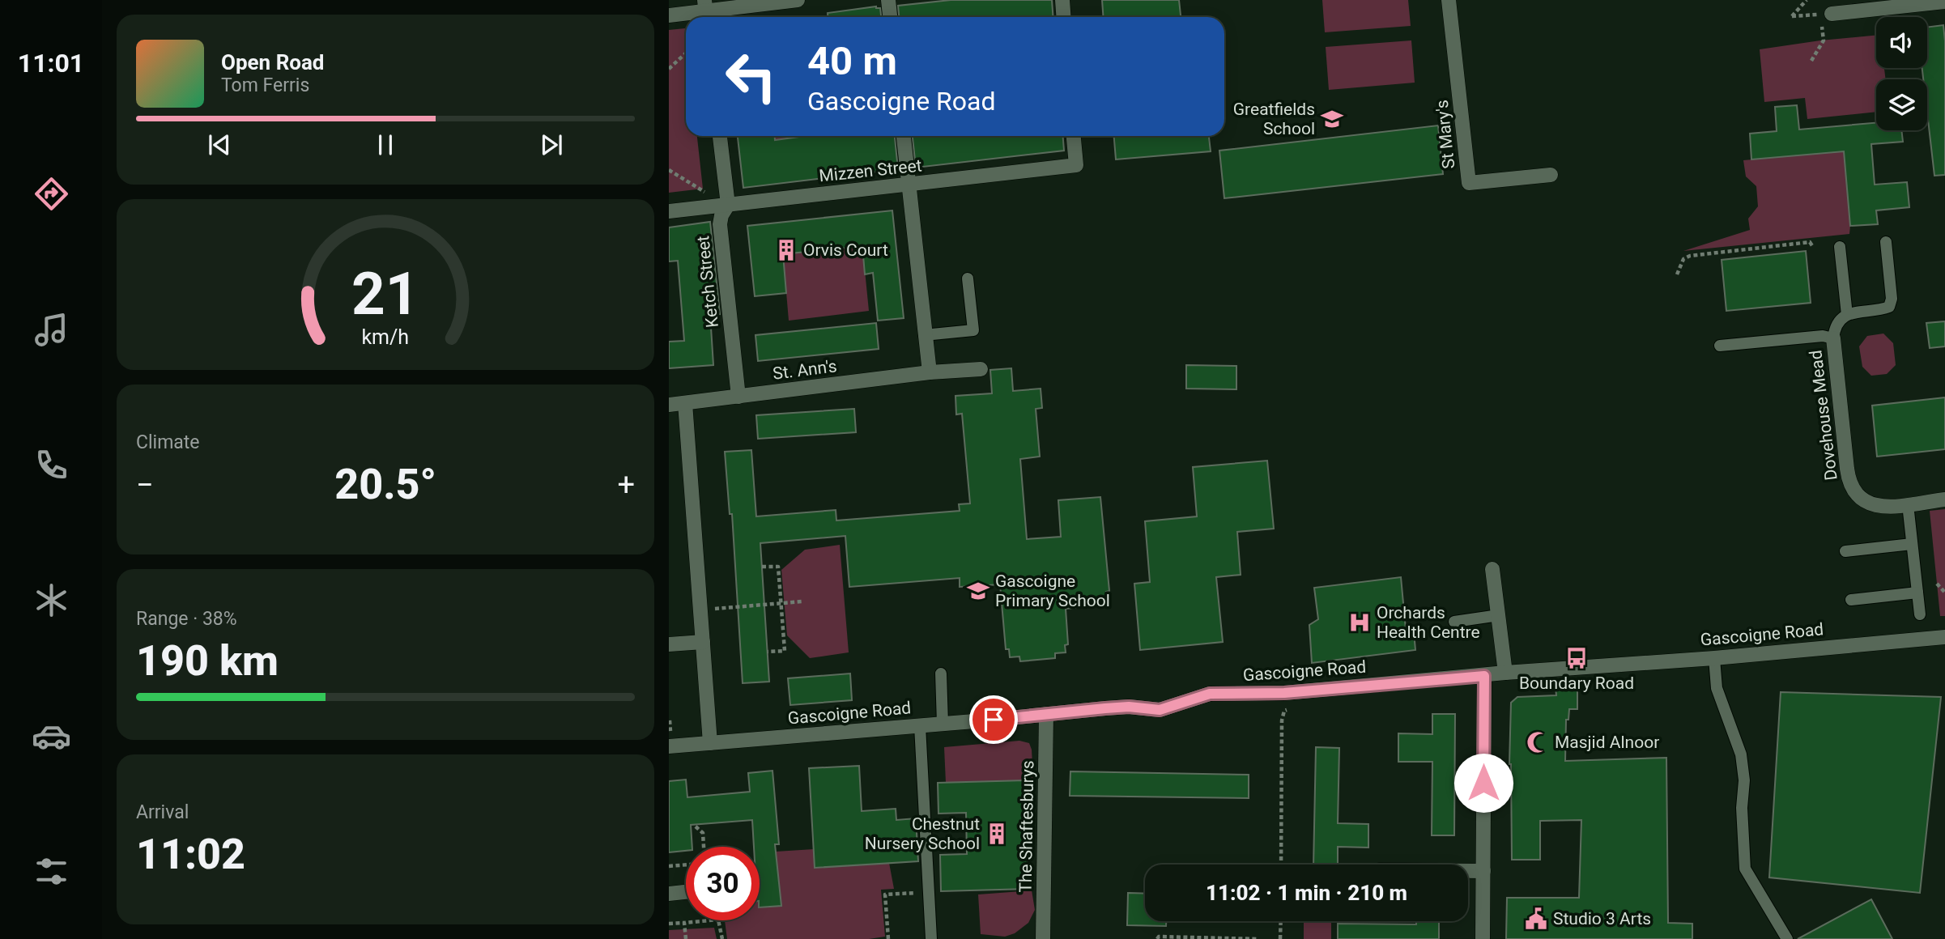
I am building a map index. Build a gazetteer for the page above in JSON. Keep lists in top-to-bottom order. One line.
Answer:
{"streets":{"street":["St Mary's","Mizzen Street","Ketch Street","St. Ann's","Dovehouse Mead","Gascoigne Road","The Shaftesburys"]},"crossings":[["Mizzen Street","Ketch Street"],["Ketch Street","St. Ann's"],["Gascoigne Road","The Shaftesburys"]],"places":{"school or university":["Greatfields School","Gascoigne Primary School"],"building":["Orvis Court","Chestnut Nursery School"],"hospital":["Orchards Health Centre"],"bus stop":["Boundary Road"],"mosque":["Masjid Alnoor"],"public building":["Studio 3 Arts"]},"page":{"tabs":"11:01","turn":["40 m","Gascoigne Road"],"song":["Open Road","Tom Ferris"],"tile":["Climate",["Range · 38%","190 km"],["Arrival","11:02"]],"heat":["−","20.5°","+"],"limit":"30","trip":"11:02 · 1 min · 210 m","gauge":["21","km/h"]}}
